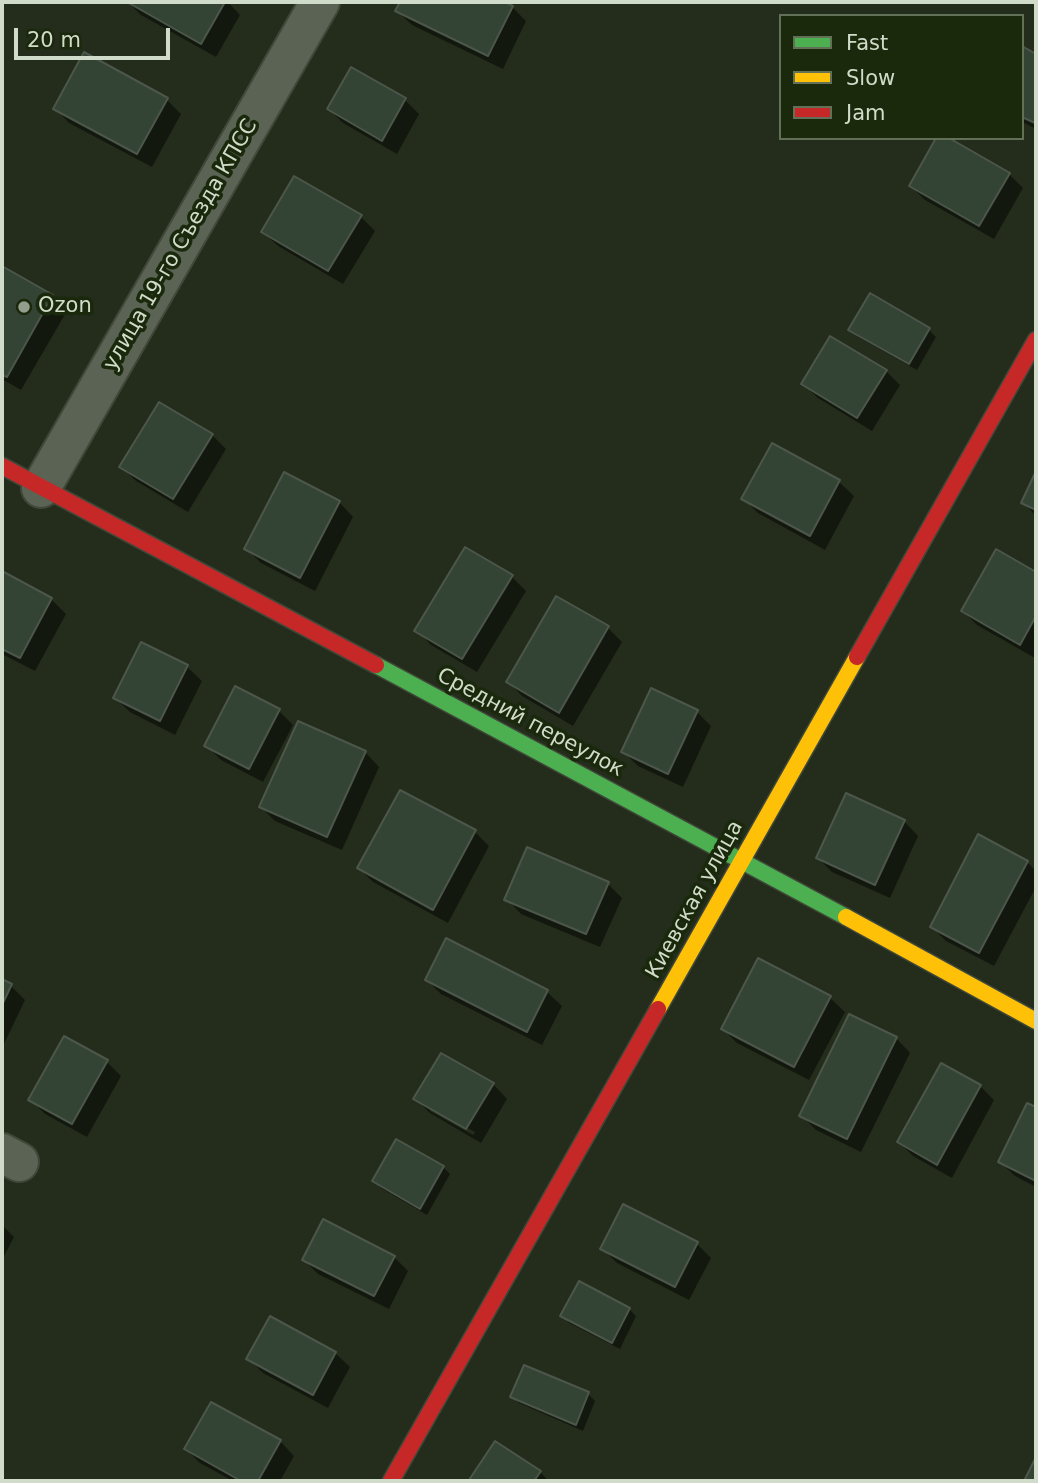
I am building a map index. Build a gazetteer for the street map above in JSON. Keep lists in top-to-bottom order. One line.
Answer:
{"streets":{"street":["улица 19-го Съезда КПСС","Средний переулок","Киевская улица"]},"crossings":[["улица 19-го Съезда КПСС","Средний переулок"],["Средний переулок","Киевская улица"]],"places":["Ozon"],"legend":["Fast","Slow","Jam"],"scale_bar":"20 m"}
